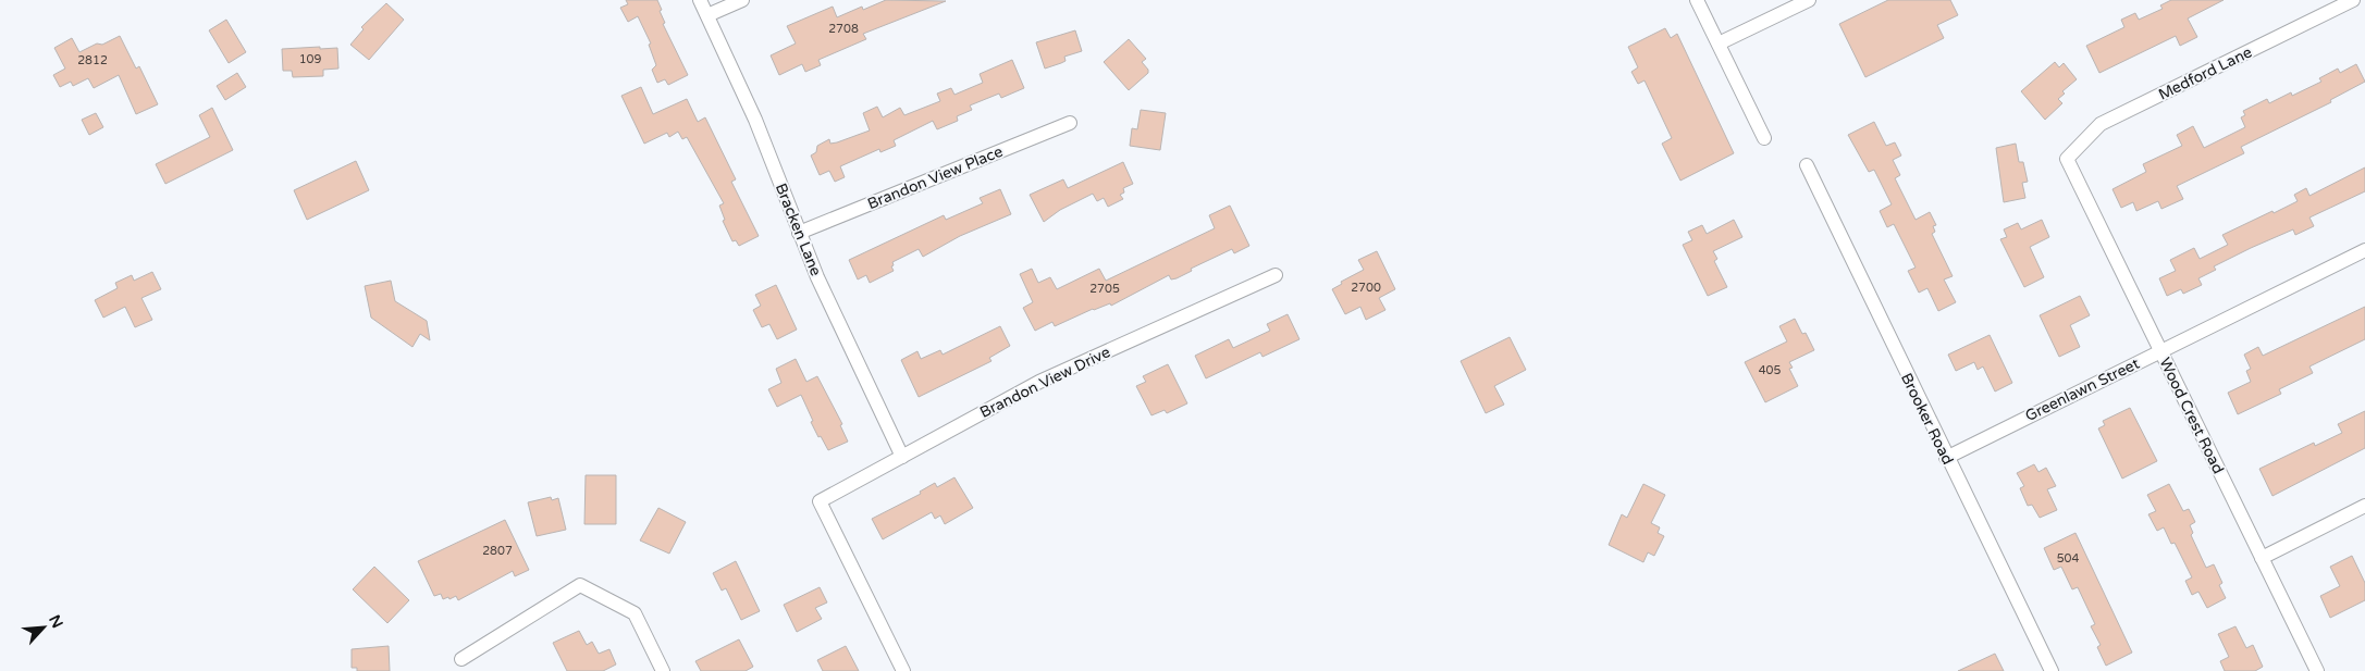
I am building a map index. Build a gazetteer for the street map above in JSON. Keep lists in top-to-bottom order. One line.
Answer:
{"streets":{"street":["Medford Lane","Brandon View Place","Bracken Lane","Brandon View Drive","Greenlawn Street","Wood Crest Road","Brooker Road"]},"crossings":[["Medford Lane","Wood Crest Road"],["Brandon View Place","Bracken Lane"],["Bracken Lane","Brandon View Drive"],["Greenlawn Street","Wood Crest Road"],["Greenlawn Street","Brooker Road"]],"house_numbers":["2708","109","2812","2700","2705","405","2807","504"],"north":"top right"}
